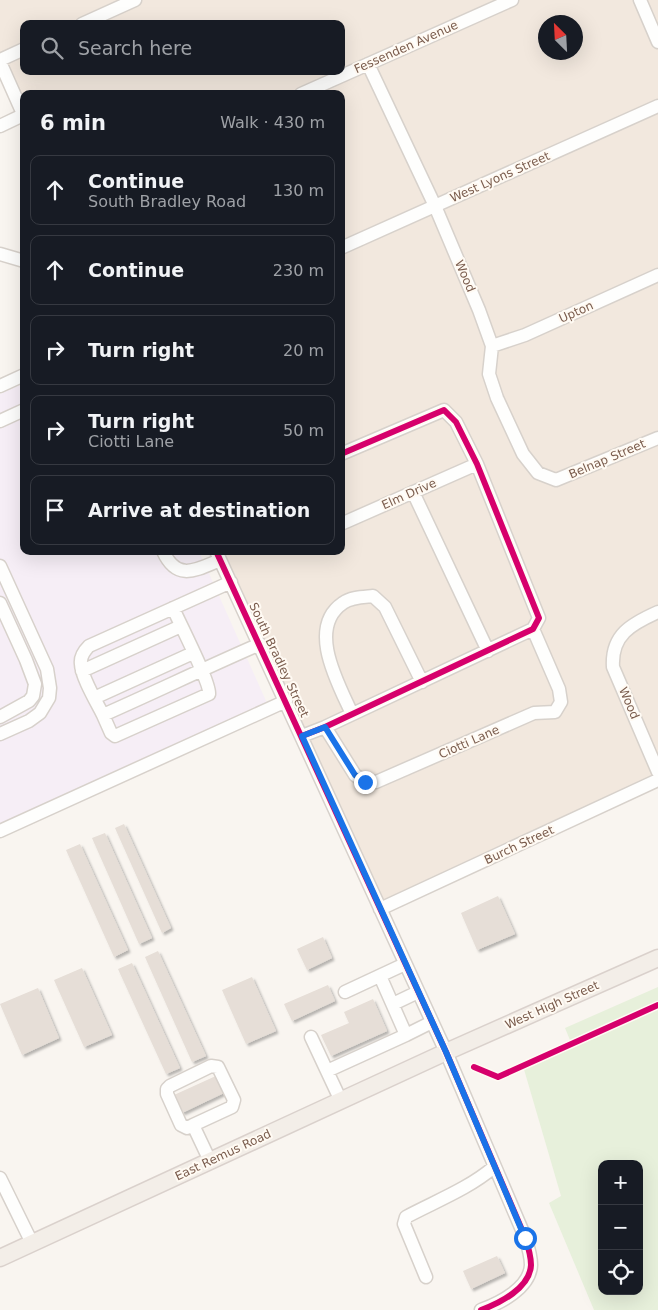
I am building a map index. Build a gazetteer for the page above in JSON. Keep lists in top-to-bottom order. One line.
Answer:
{"streets":{"main road":["West High Street","East Remus Road"],"street":["Fessenden Avenue","West Lyons Street","Wood","Upton","Belnap Street","Elm Drive","South Bradley Street","Ciotti Lane","Burch Street"]},"crossings":[["Fessenden Avenue","Wood"],["West Lyons Street","Wood"],["Wood","Upton"],["Wood","Belnap Street"],["South Bradley Street","Burch Street"],["South Bradley Street","West High Street"],["South Bradley Street","East Remus Road"],["West High Street","East Remus Road"]],"north":"top left","page":{"search":"Search here","heading":["6 min","Walk · 430 m"],"list":[["Continue","South Bradley Road","130 m"],["Continue","230 m"],["Turn right","20 m"],["Turn right","Ciotti Lane","50 m"],"Arrive at destination"],"map_buttons":["+","−"]}}
